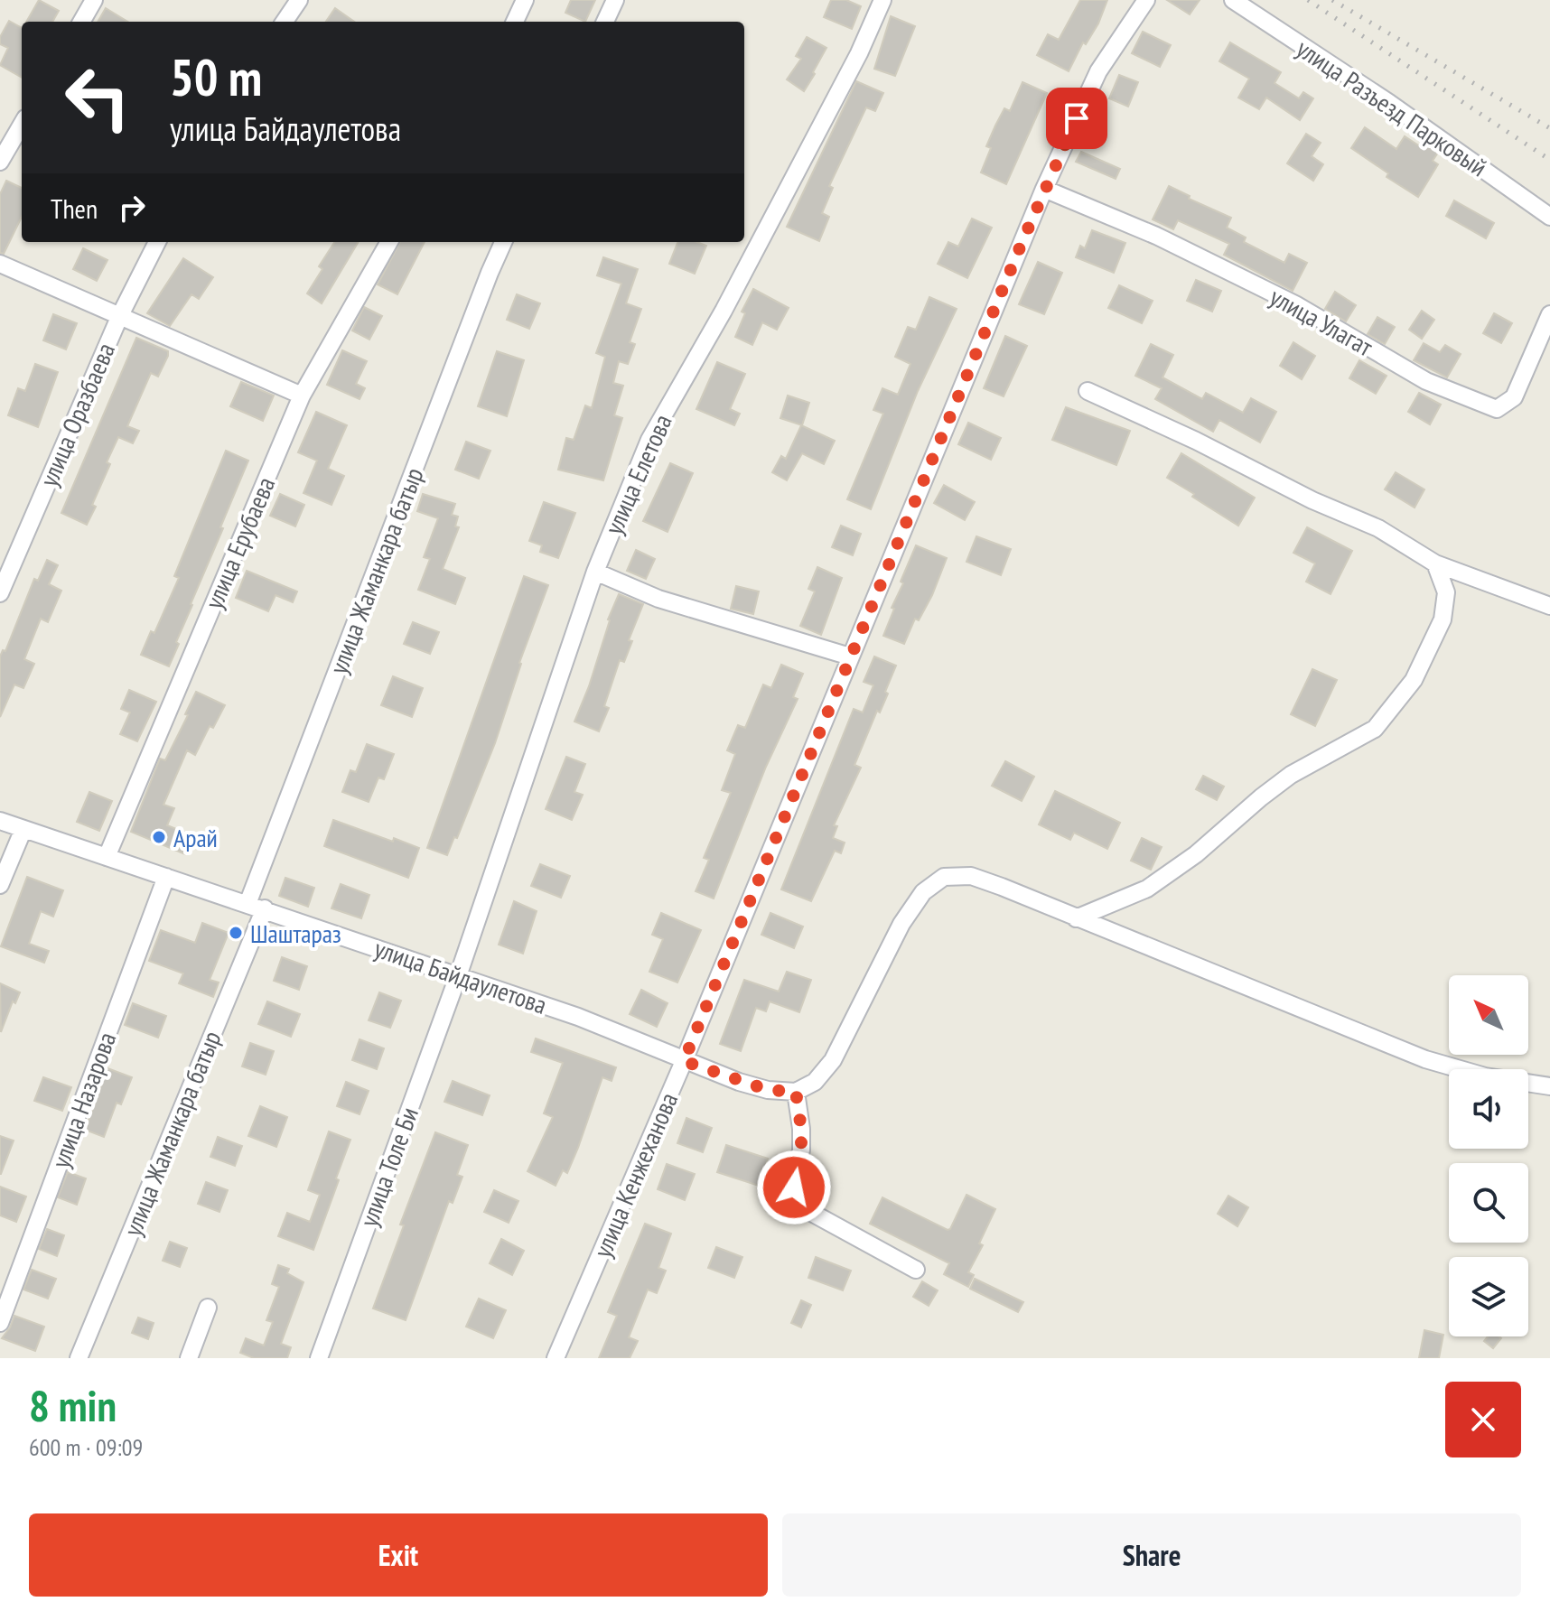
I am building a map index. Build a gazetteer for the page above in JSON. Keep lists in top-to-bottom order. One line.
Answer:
{"streets":{"street":["улица Разъезд Парковый","улица Улагат","улица Оразбаева","улица Елетова","улица Ерубаева","улица Жаманкара батыр","улица Байдаулетова","улица Назарова","улица Толе Би","улица Кенжеханова"]},"crossings":[["улица Улагат","улица Кенжеханова"],["улица Елетова","улица Байдаулетова"],["улица Елетова","улица Толе Би"],["улица Ерубаева","улица Байдаулетова"],["улица Жаманкара батыр","улица Байдаулетова"],["улица Байдаулетова","улица Назарова"],["улица Байдаулетова","улица Толе Би"],["улица Байдаулетова","улица Кенжеханова"]],"places":["Арай","Шаштараз"],"north":"top left","page":{"turn":["50 m","улица Байдаулетова"],"then":"Then","heading":["8 min","600 m · 09:09"],"buttons":["Exit","Share"]}}
